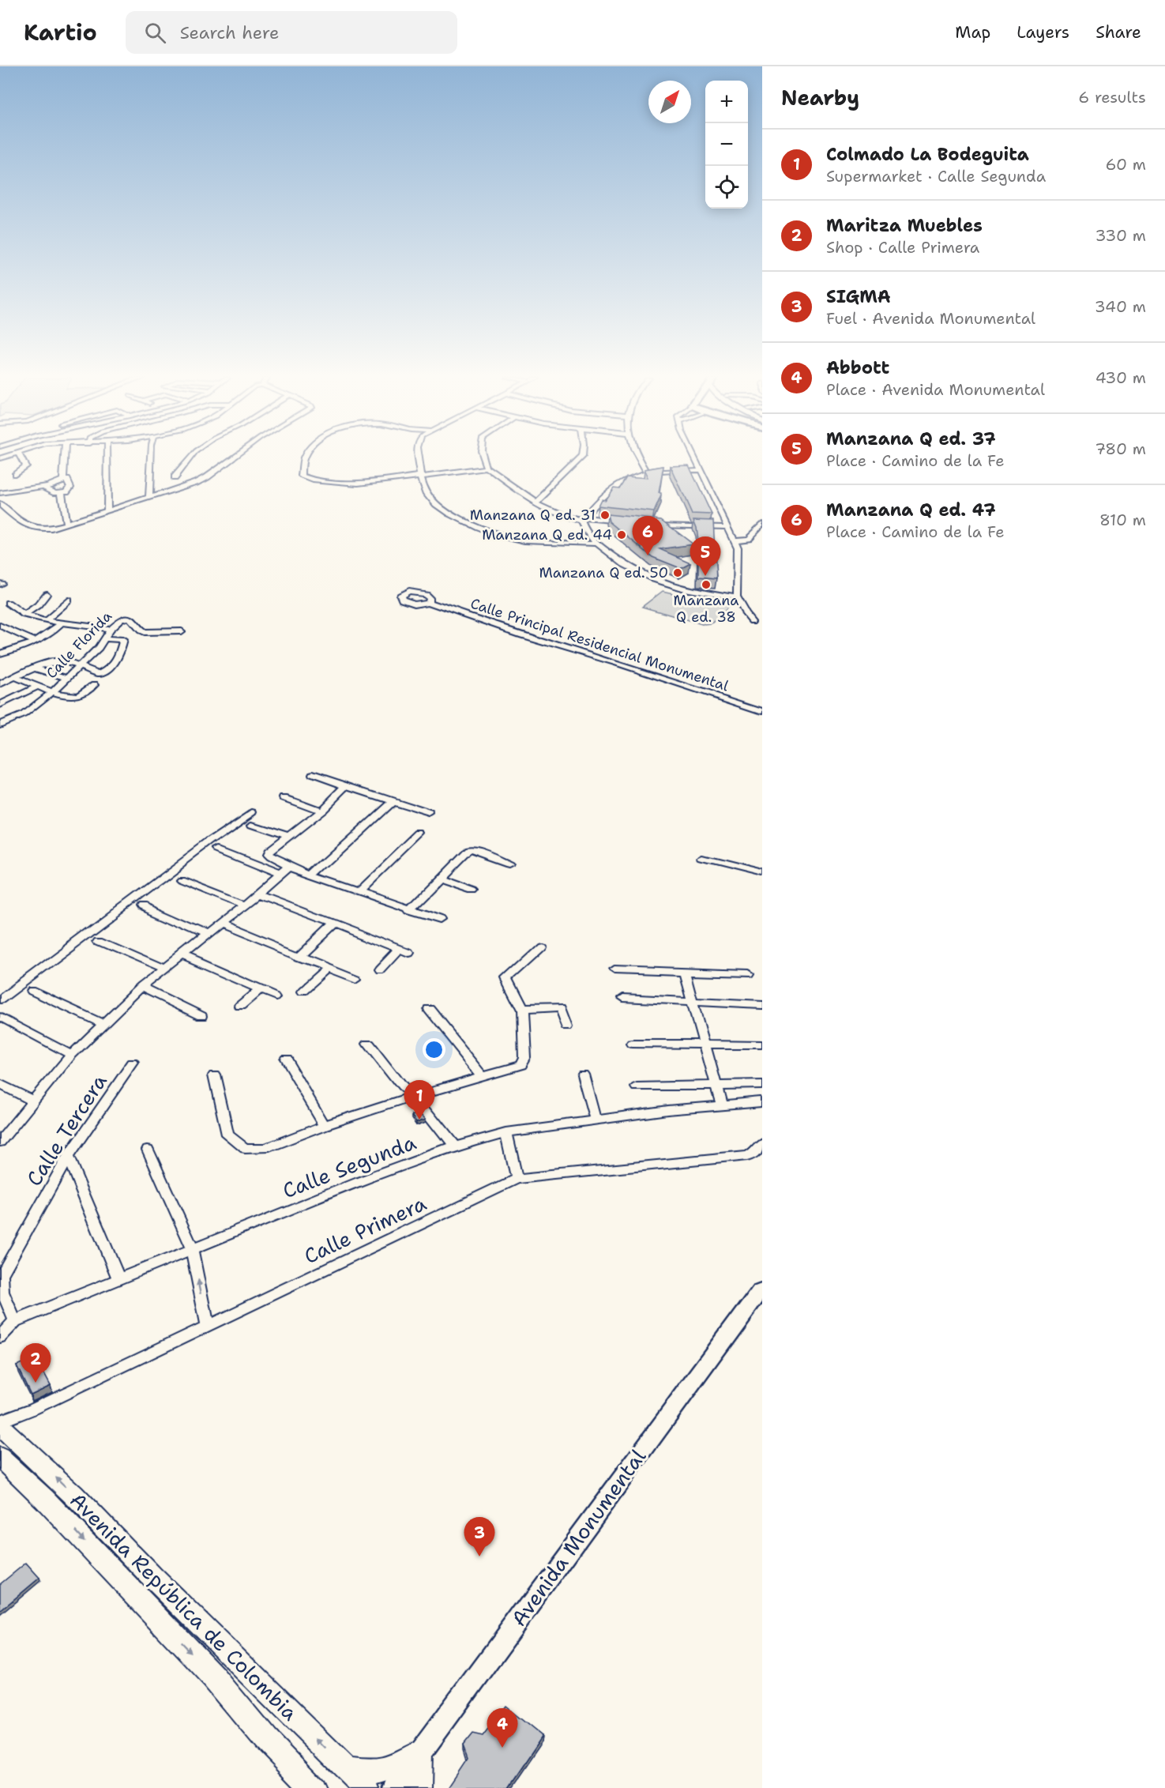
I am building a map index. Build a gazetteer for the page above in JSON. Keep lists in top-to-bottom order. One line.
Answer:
{"streets":{"main road":["Avenida Monumental","Avenida República de Colombia"],"street":["Calle Florida","Calle Principal Residencial Monumental","Calle Tercera","Calle Segunda","Calle Primera"]},"crossings":[["Calle Tercera","Calle Segunda"]],"places":["Manzana Q ed. 31","Manzana Q ed. 44","Manzana Q ed. 50","Manzana Q ed. 38"],"north":"top right","page":{"header":"Kartio","search":"Search here","nav":["Map","Layers","Share"],"heading":["Nearby","6 results"],"map_buttons":["+","−"],"list":[{"mark":"1","name":"Colmado La Bodeguita","note":"Supermarket · Calle Segunda","value":"60 m"},{"mark":"2","name":"Maritza Muebles","note":"Shop · Calle Primera","value":"330 m"},{"mark":"3","name":"SIGMA","note":"Fuel · Avenida Monumental","value":"340 m"},{"mark":"4","name":"Abbott","note":"Place · Avenida Monumental","value":"430 m"},{"mark":"5","name":"Manzana Q ed. 37","note":"Place · Camino de la Fe","value":"780 m"},{"mark":"6","name":"Manzana Q ed. 47","note":"Place · Camino de la Fe","value":"810 m"}],"pins":["6","5","1","2","3","4"]}}
